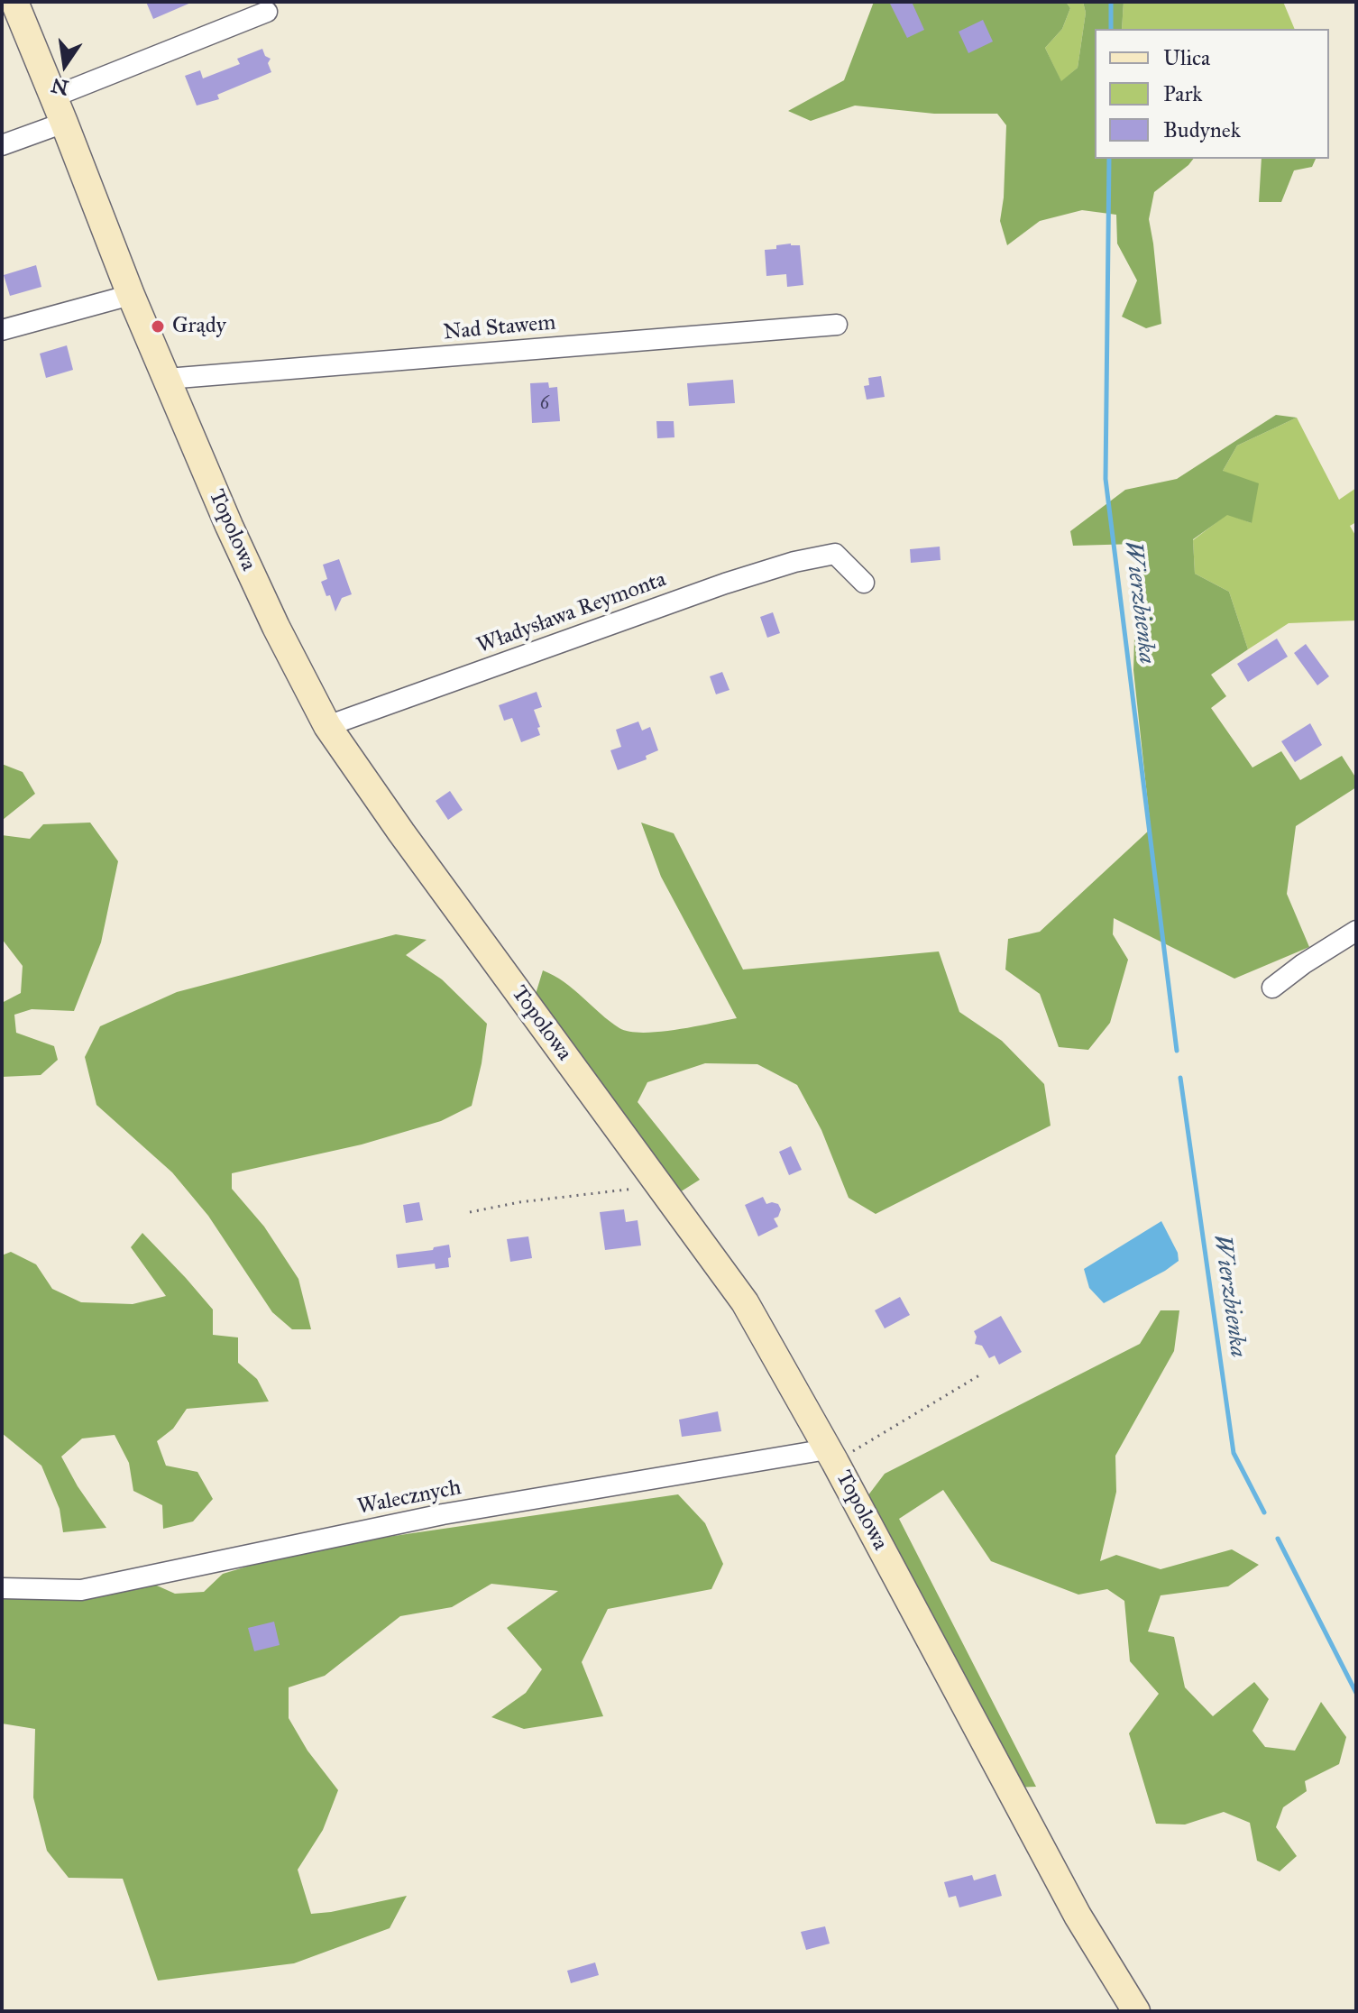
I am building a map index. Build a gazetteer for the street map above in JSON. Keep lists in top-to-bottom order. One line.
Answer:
{"streets":{"street":["Nad Stawem","Topolowa","Władysława Reymonta","Walecznych"]},"crossings":[["Nad Stawem","Topolowa"],["Topolowa","Władysława Reymonta"],["Topolowa","Walecznych"]],"water":["Wierzbienka"],"places":["Grądy"],"house_numbers":["6"],"legend":["Ulica","Park","Budynek"],"north":"bottom"}
